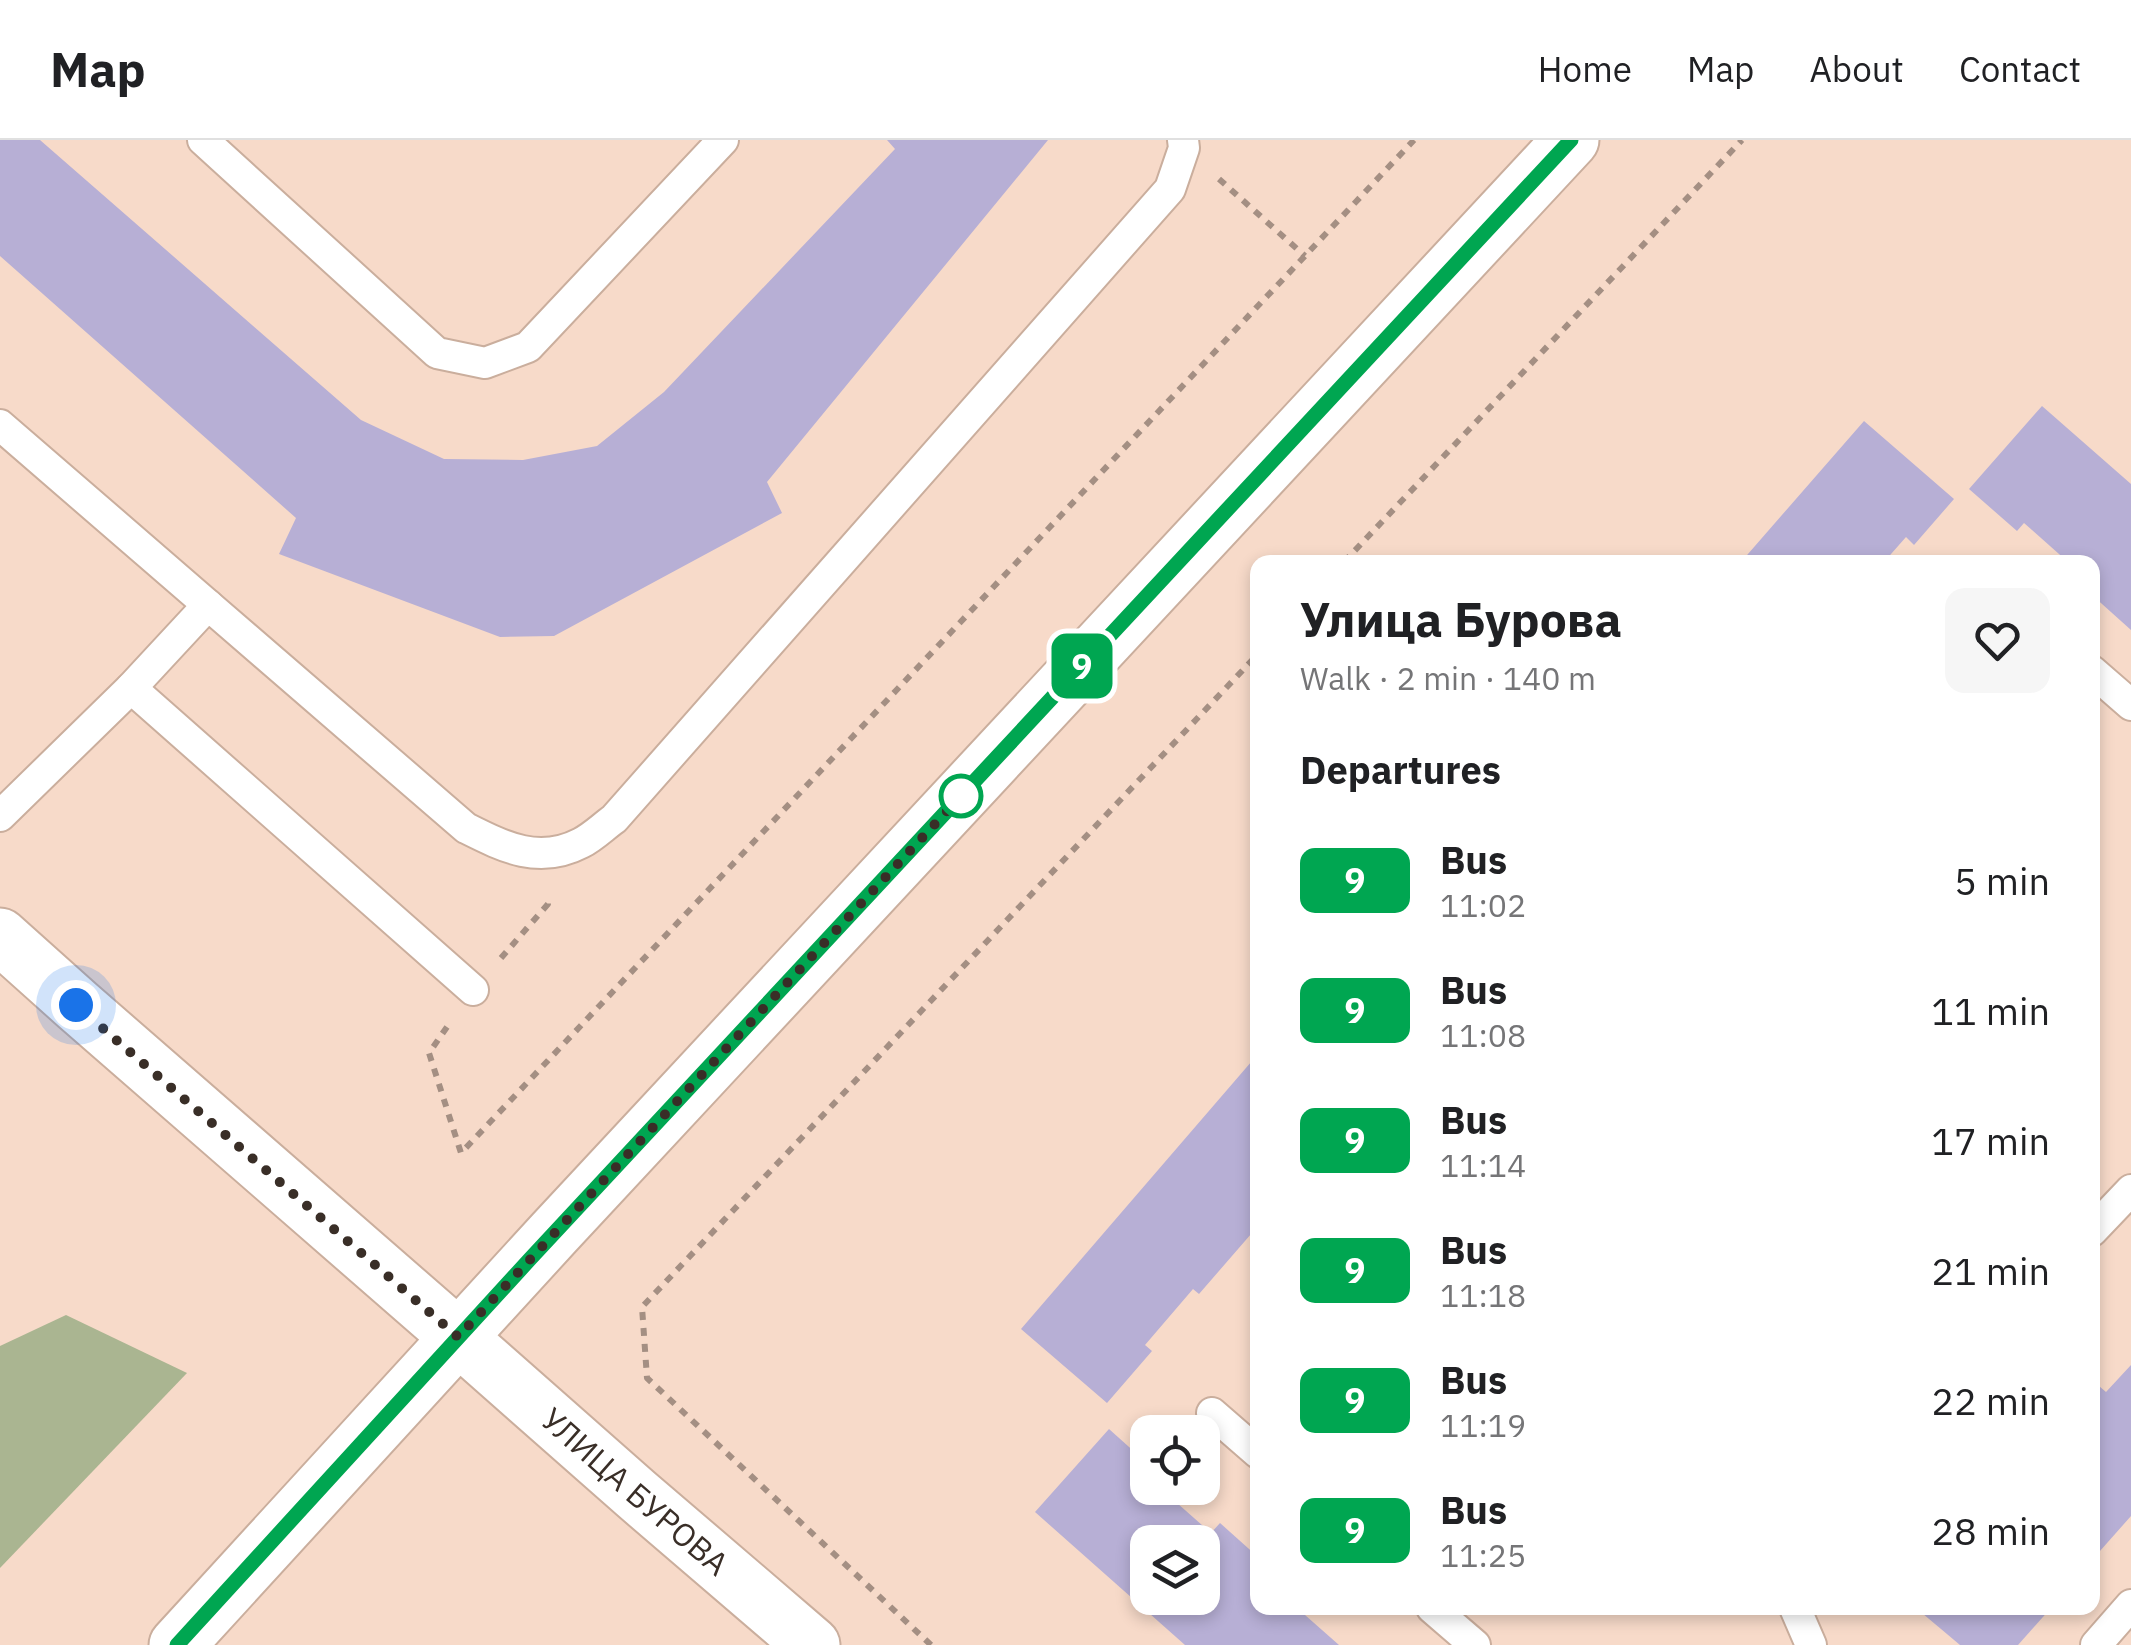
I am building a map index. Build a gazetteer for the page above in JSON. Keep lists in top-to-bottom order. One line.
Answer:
{"streets":{"main road":["УЛИЦА БУРОВА"]},"lines":["bus line 9"],"page":{"header":"Map","nav":["Home","Map","About","Contact"],"on_map":"9","heading":[["Улица Бурова","Walk · 2 min · 140 m"],"Departures"],"list":[{"mark":"9","name":"Bus","note":"11:02","value":"5 min"},{"mark":"9","name":"Bus","note":"11:08","value":"11 min"},{"mark":"9","name":"Bus","note":"11:14","value":"17 min"},{"mark":"9","name":"Bus","note":"11:18","value":"21 min"},{"mark":"9","name":"Bus","note":"11:19","value":"22 min"},{"mark":"9","name":"Bus","note":"11:25","value":"28 min"}]}}
